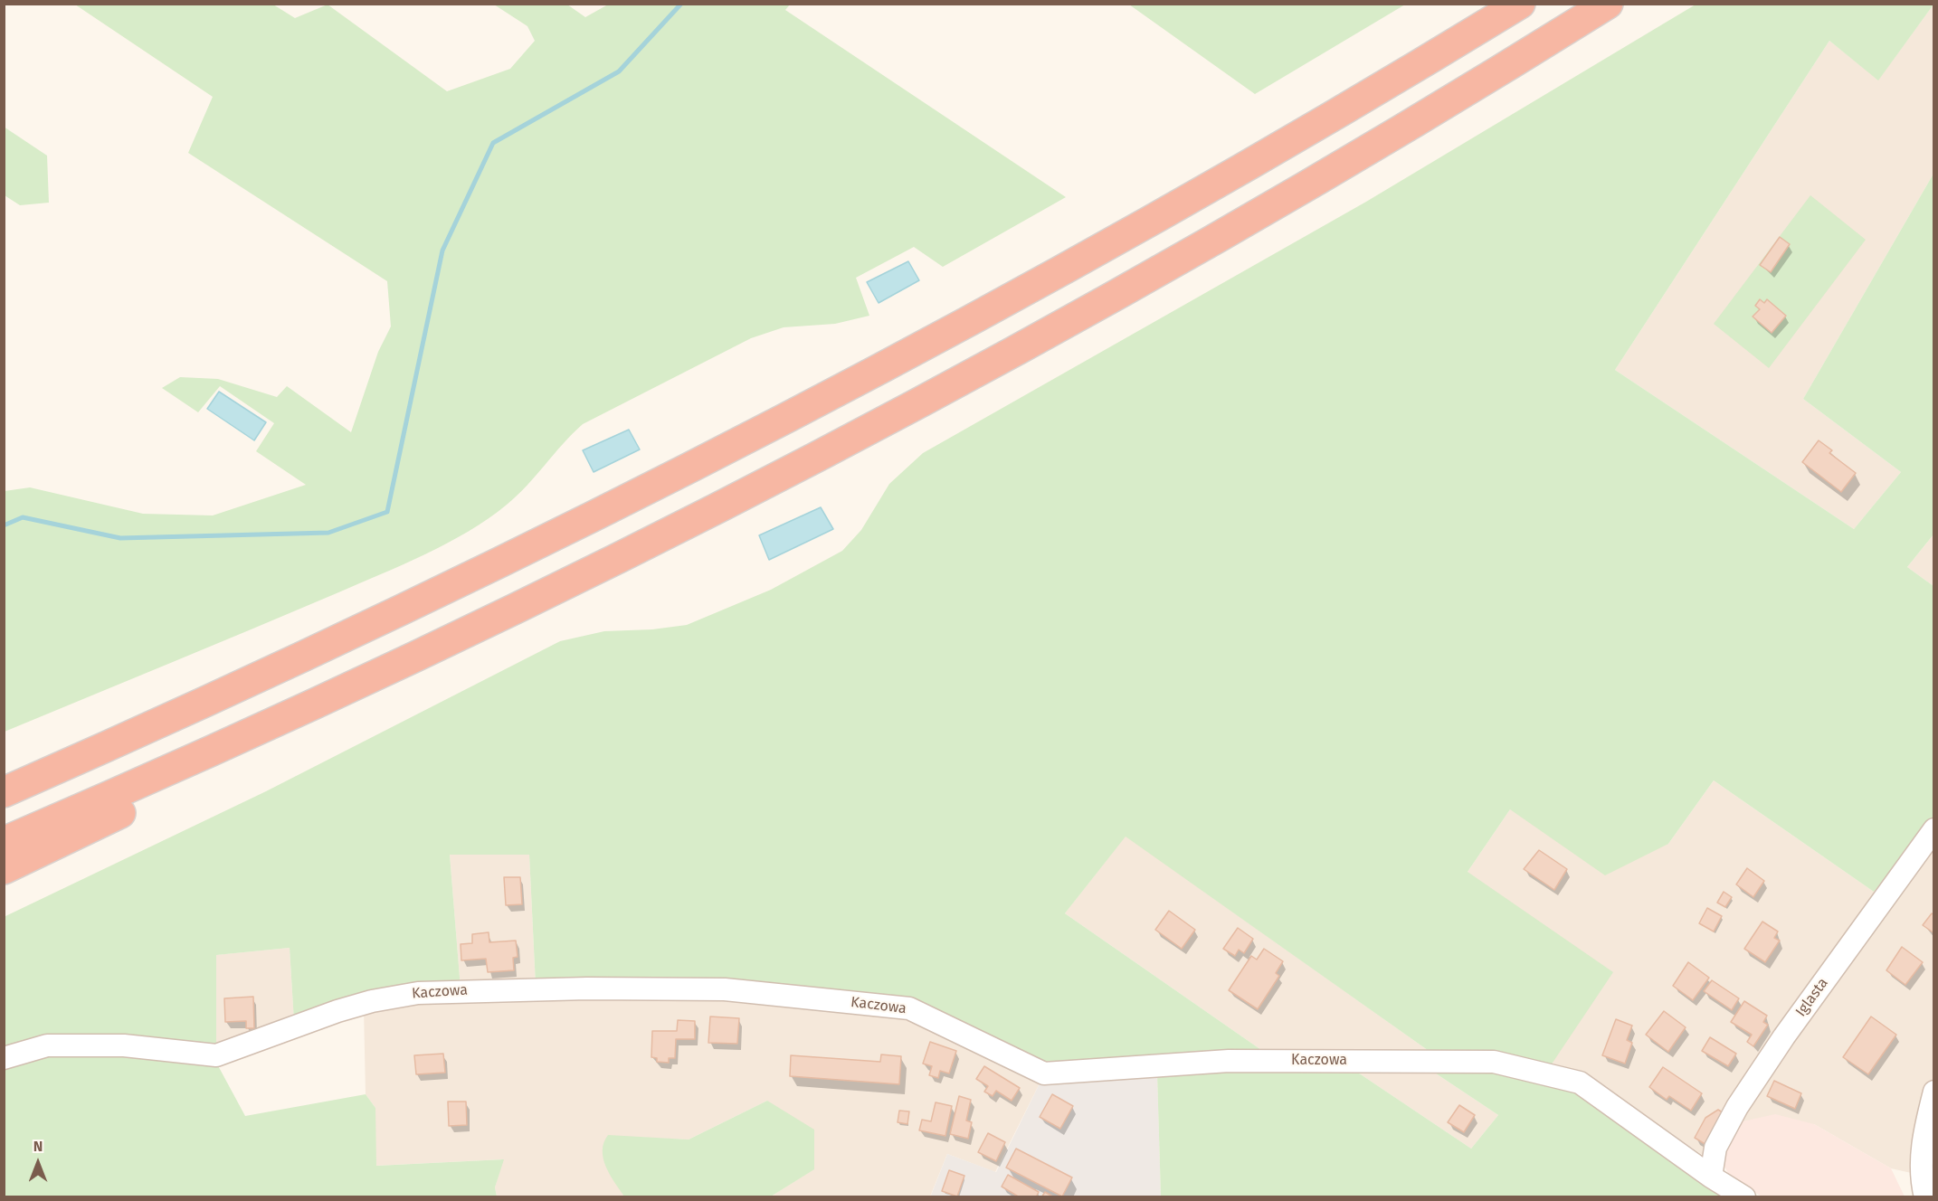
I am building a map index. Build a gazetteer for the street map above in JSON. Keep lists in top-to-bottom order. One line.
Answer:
{"streets":{"street":["Kaczowa","Iglasta"]},"crossings":[["Kaczowa","Iglasta"]],"north":"top"}
